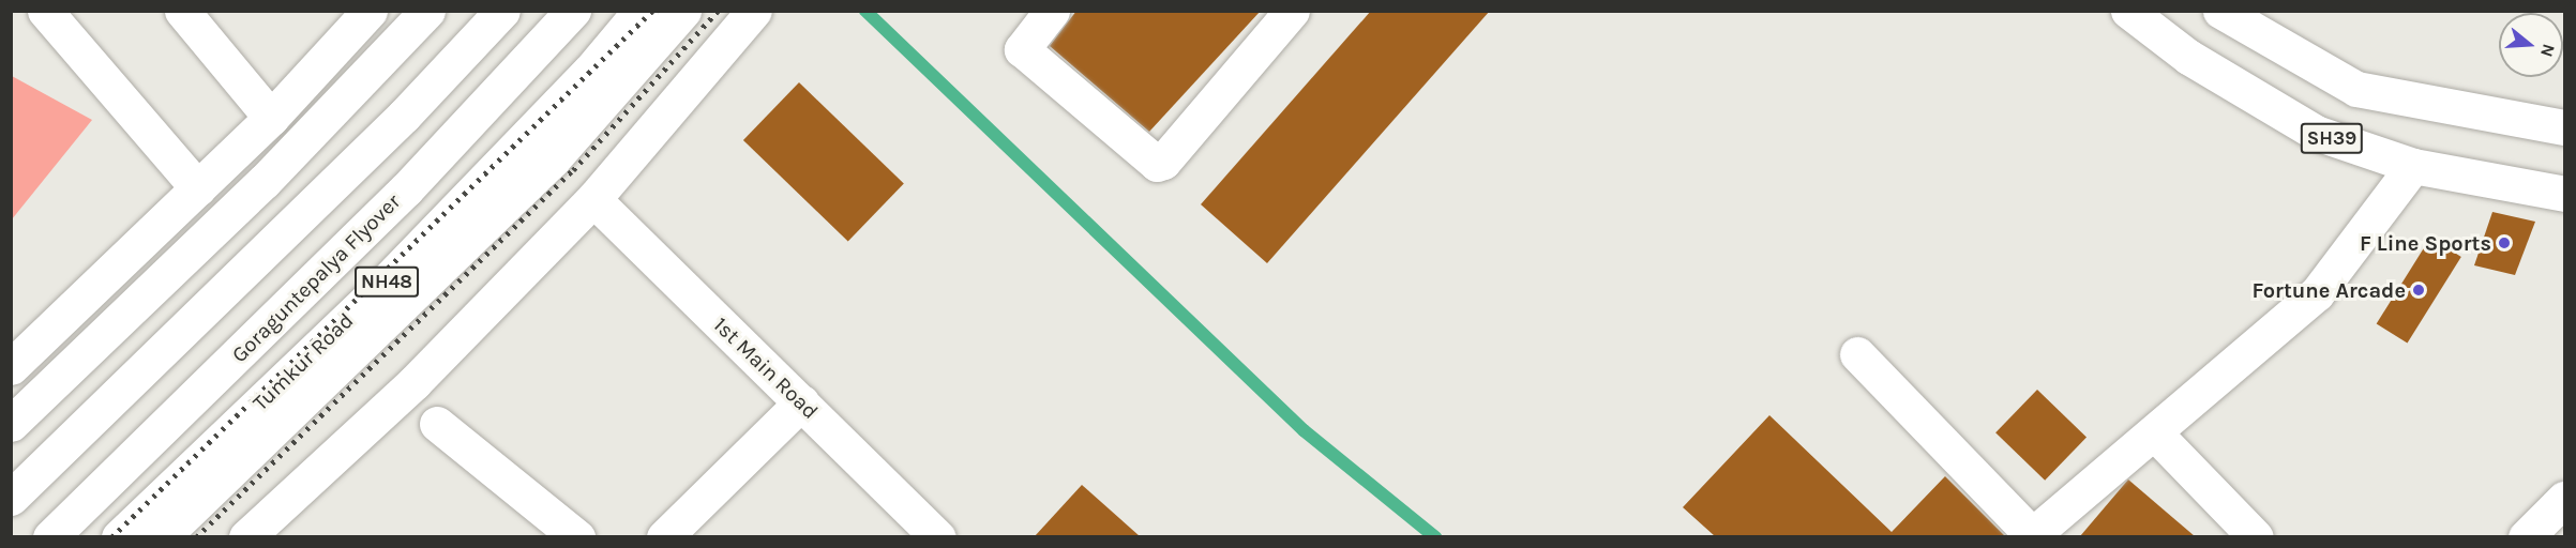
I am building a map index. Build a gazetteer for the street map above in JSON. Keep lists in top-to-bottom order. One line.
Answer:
{"streets":{"main road":["SH39","Goraguntepalya Flyover","NH48","Tumkur Road","1st Main Road"]},"places":["F Line Sports","Fortune Arcade"],"north":"right"}
